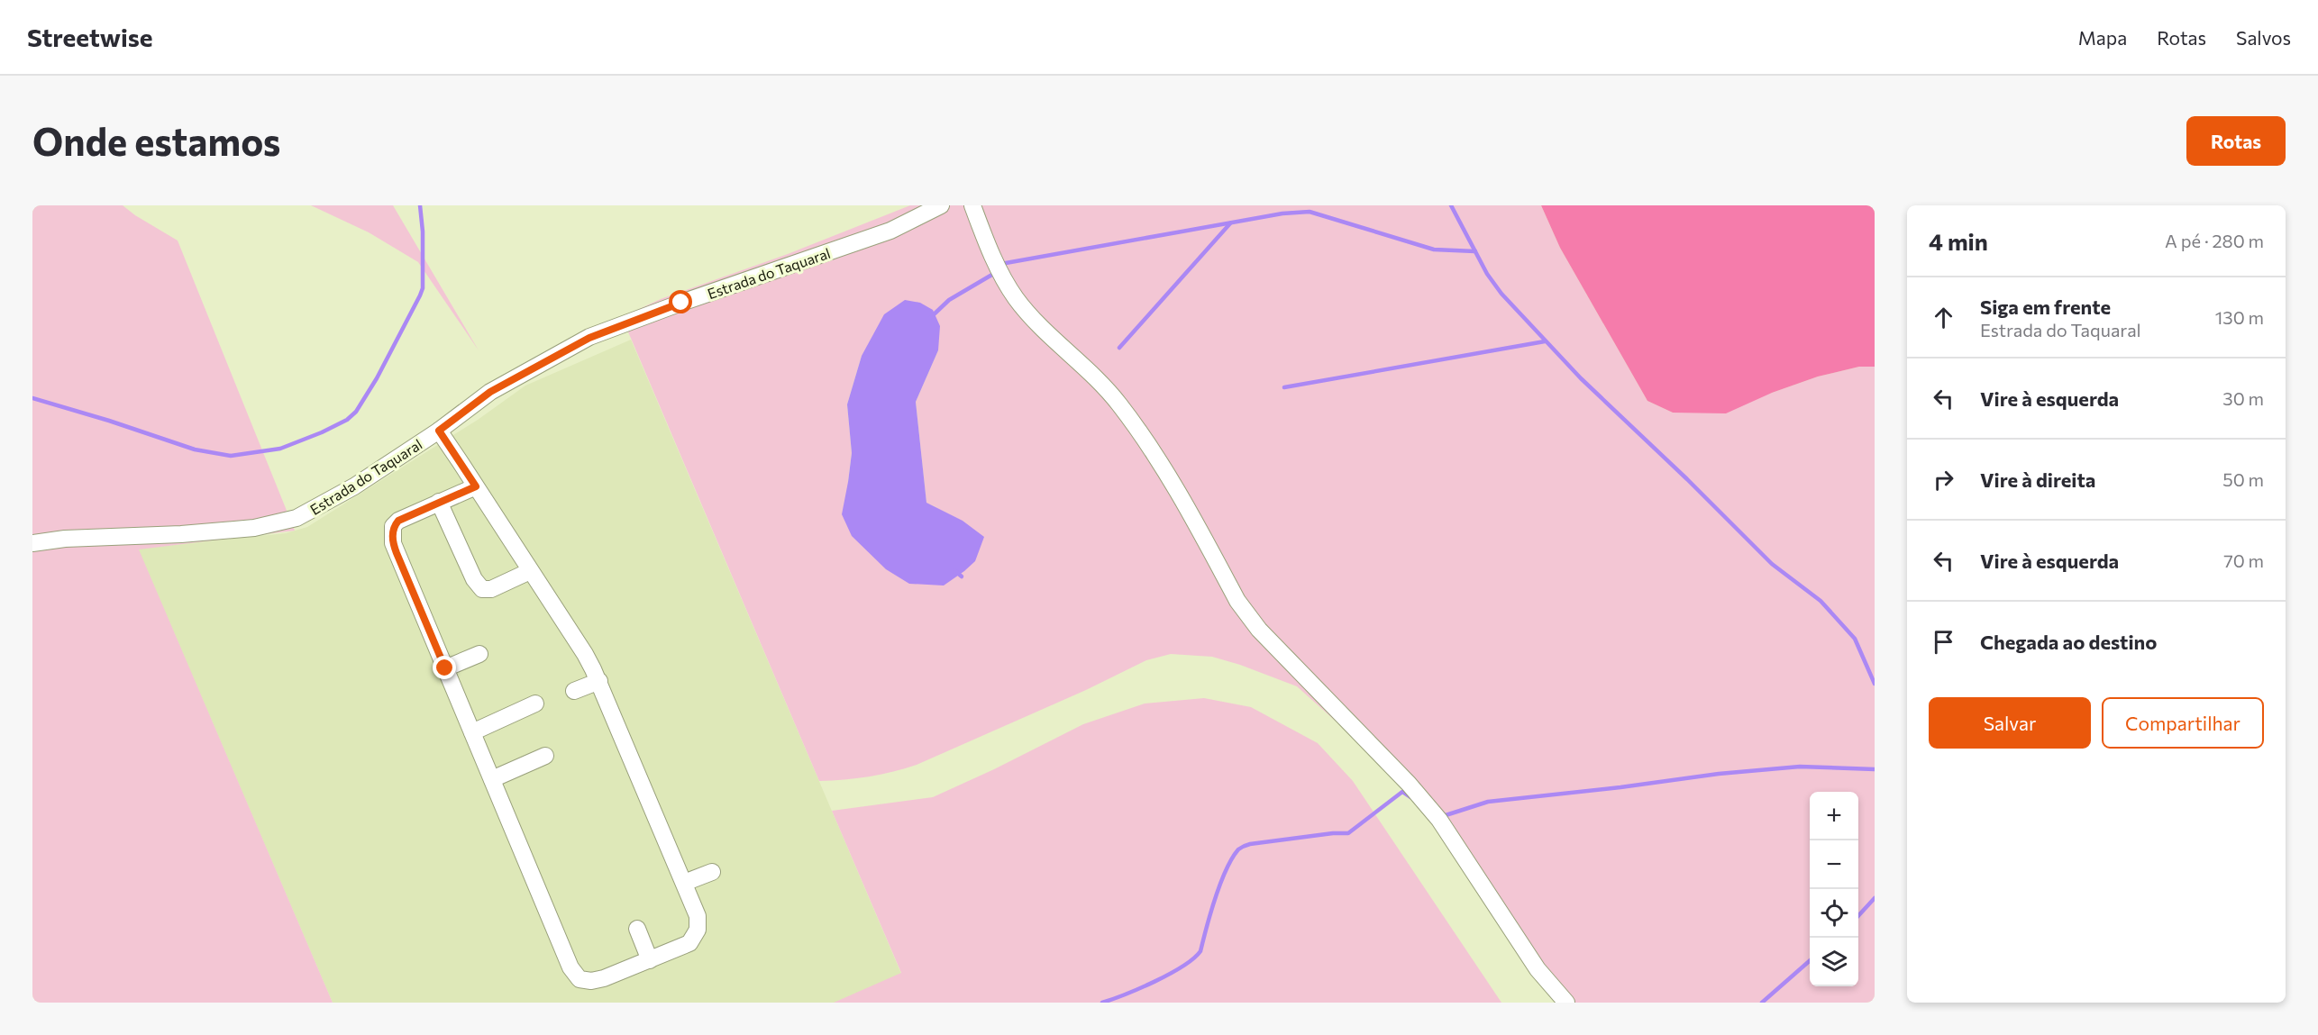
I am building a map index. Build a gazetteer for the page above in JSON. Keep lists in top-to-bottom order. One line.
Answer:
{"streets":{"street":["Estrada do Taquaral"]},"page":{"header":"Streetwise","nav":["Mapa","Rotas","Salvos"],"buttons":["Rotas",["Salvar","Compartilhar"]],"title":"Onde estamos","heading":["4 min","A pé · 280 m"],"list":[["Siga em frente","Estrada do Taquaral","130 m"],["Vire à esquerda","30 m"],["Vire à direita","50 m"],["Vire à esquerda","70 m"],"Chegada ao destino"],"map_buttons":["+","−"]}}
